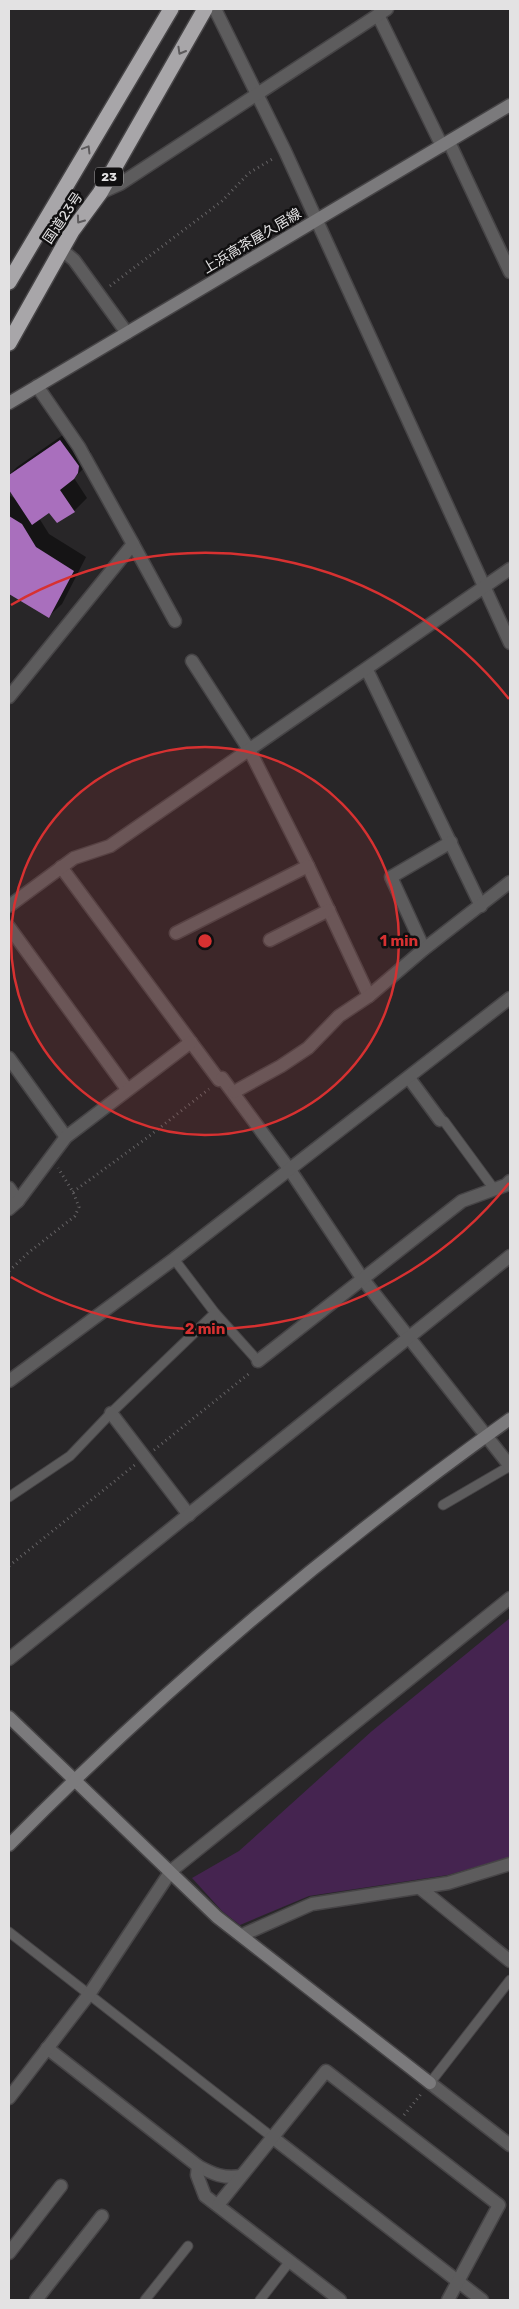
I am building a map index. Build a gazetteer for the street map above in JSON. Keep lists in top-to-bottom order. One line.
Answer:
{"streets":{"highway":["23","国道23号"],"street":["上浜高茶屋久居線"]},"rings":["1 min","2 min"]}
